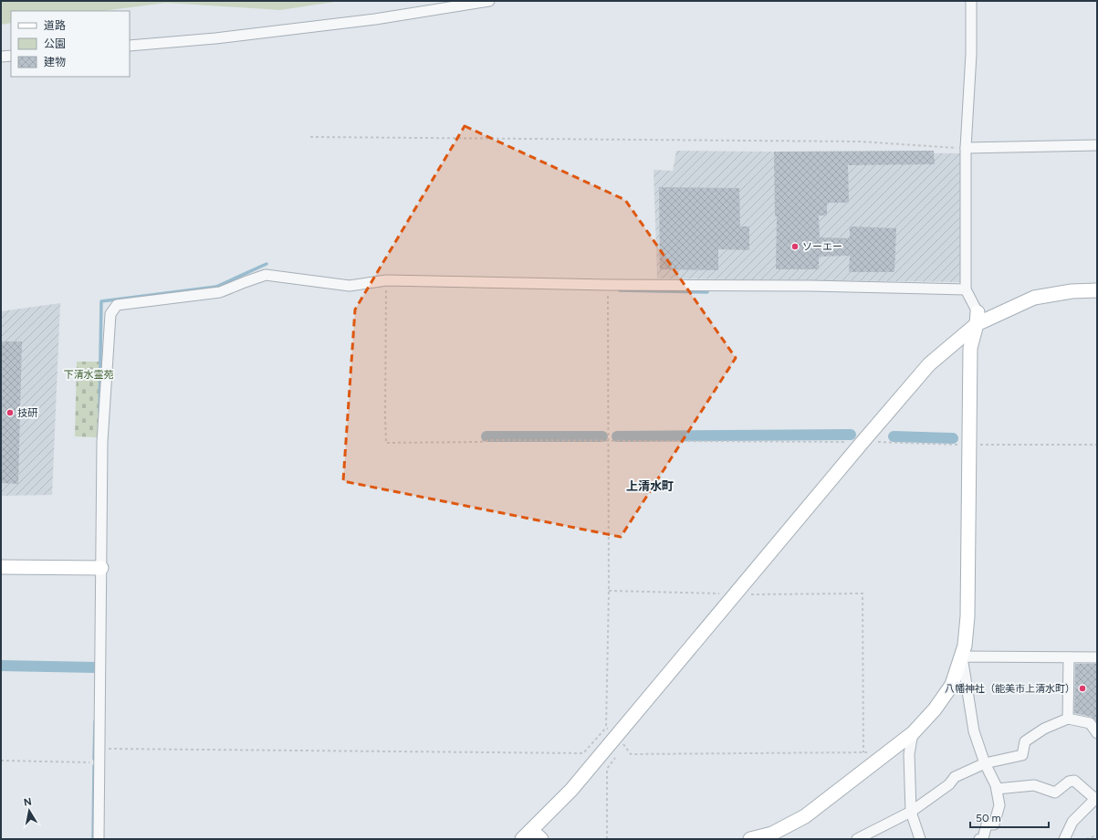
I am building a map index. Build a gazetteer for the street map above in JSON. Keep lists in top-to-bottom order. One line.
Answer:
{"districts":["上清水町"],"parks":["下清水霊苑"],"places":["ソーエー","技研","八幡神社（能美市上清水町）"],"legend":["道路","公園","建物"],"scale_bar":"50 m","north":"top"}
